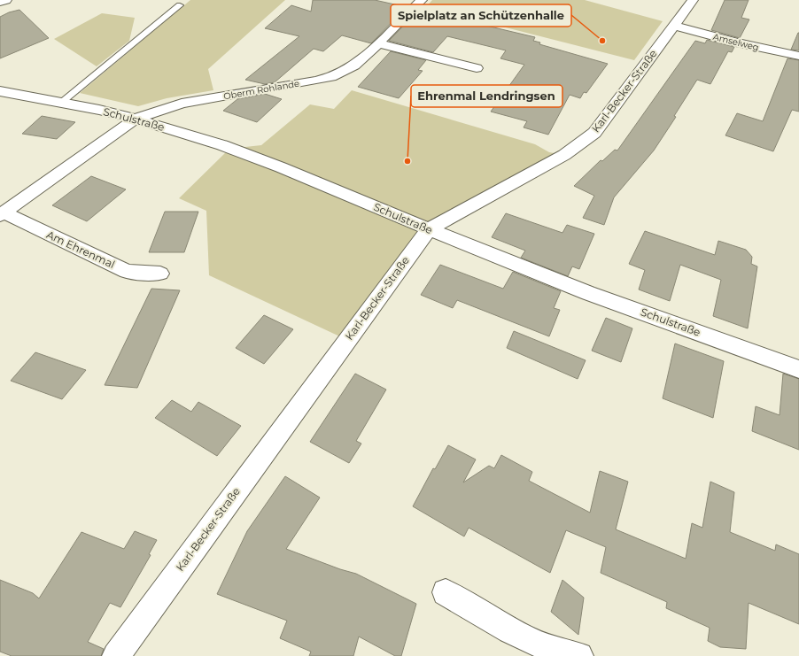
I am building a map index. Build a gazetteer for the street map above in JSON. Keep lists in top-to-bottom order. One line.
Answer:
{"streets":{"street":["Amselweg","Oberm Rohlande","Karl-Becker-Straße","Schulstraße","Am Ehrenmal"]},"crossings":[["Amselweg","Karl-Becker-Straße"],["Oberm Rohlande","Schulstraße"],["Oberm Rohlande","Am Ehrenmal"],["Karl-Becker-Straße","Schulstraße"],["Schulstraße","Am Ehrenmal"]],"places":["Spielplatz an Schützenhalle","Ehrenmal Lendringsen"]}
